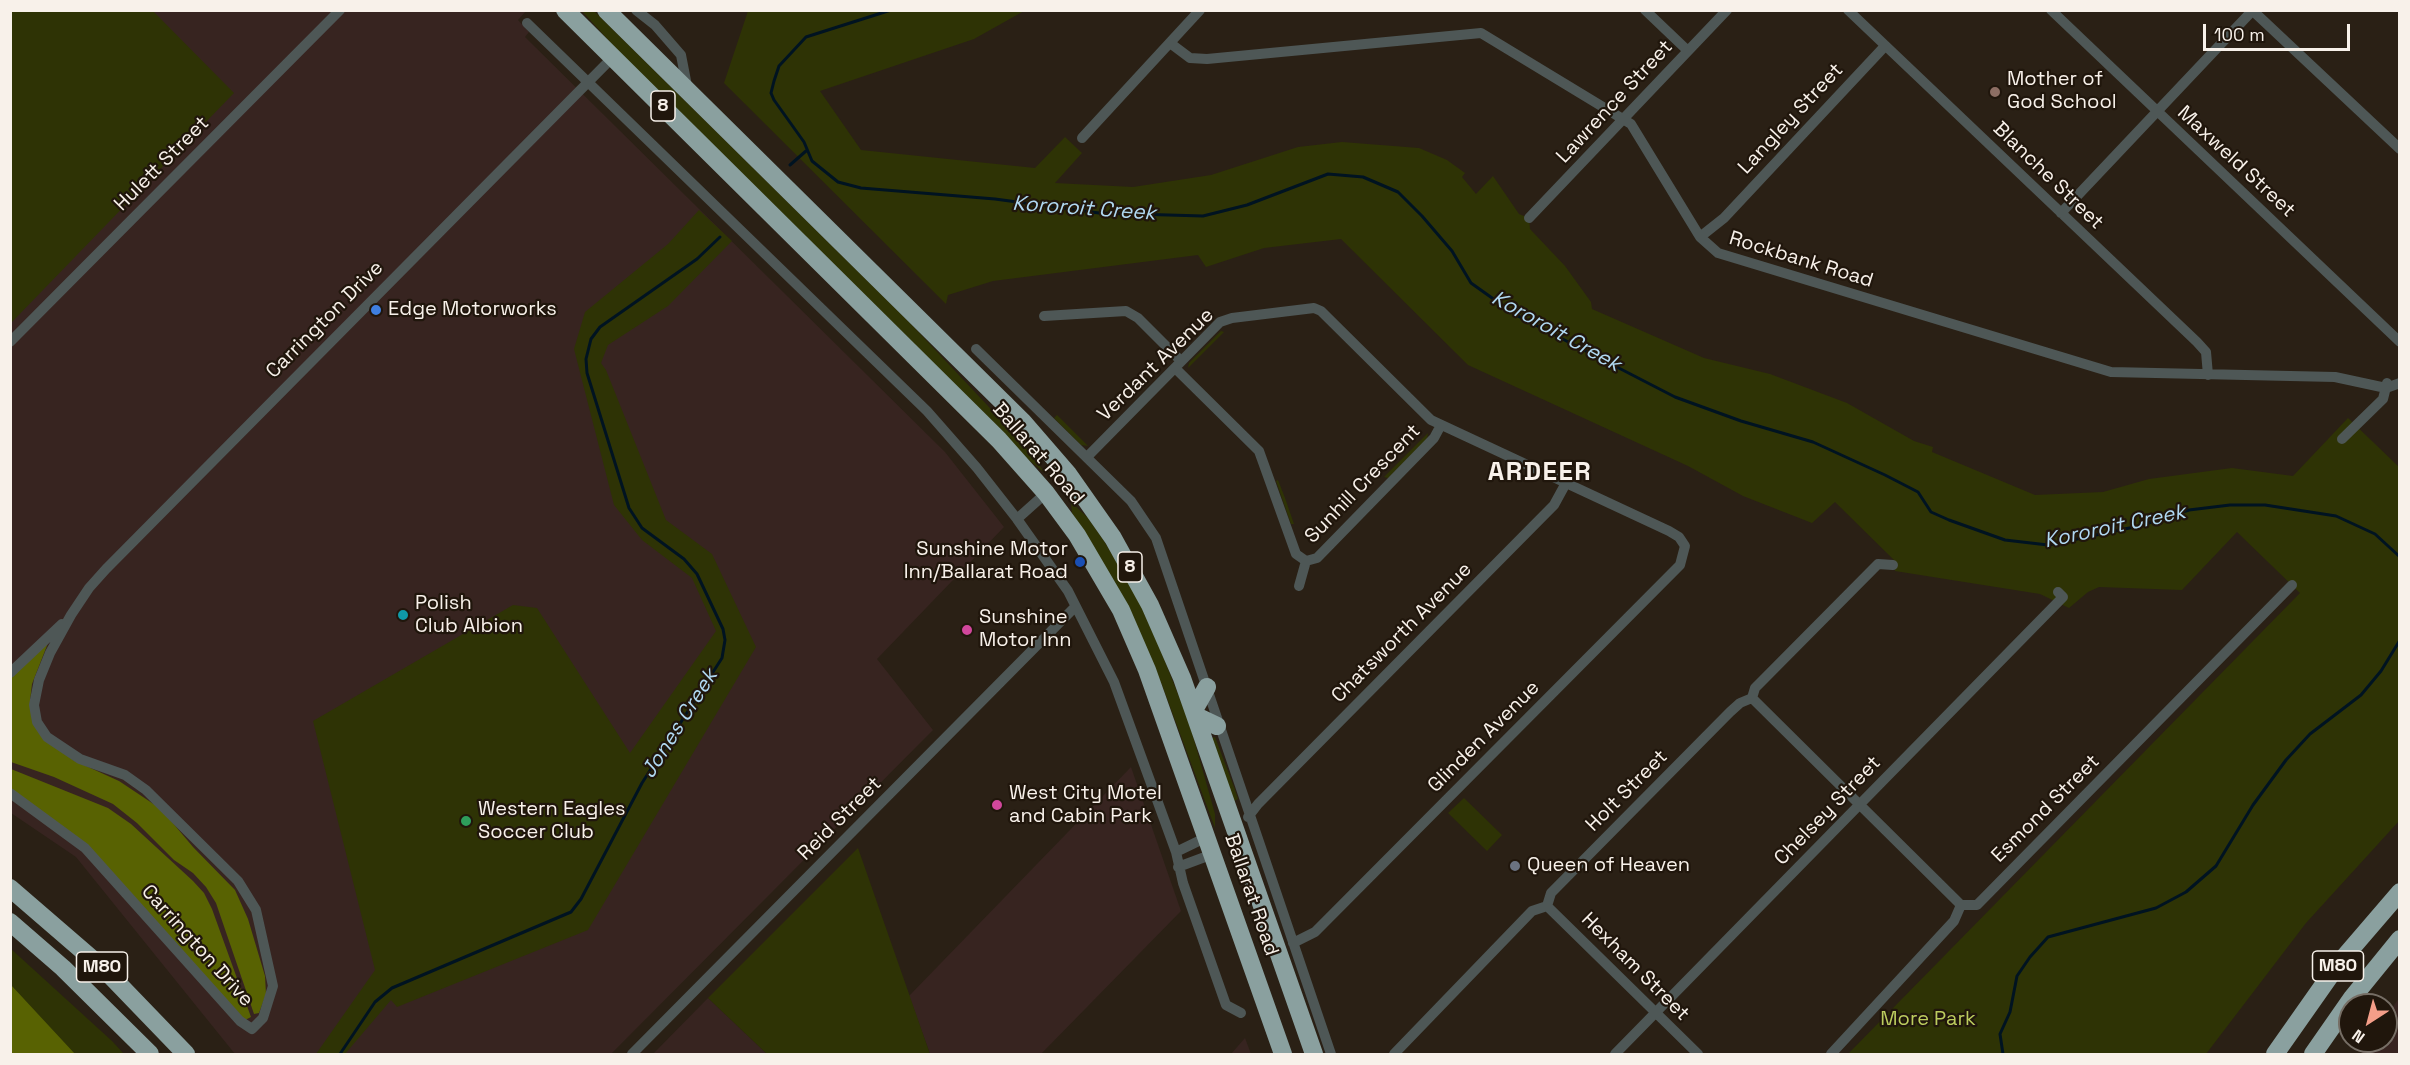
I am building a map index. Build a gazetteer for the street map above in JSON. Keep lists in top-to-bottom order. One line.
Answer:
{"streets":{"highway":["8","Ballarat Road","M80"],"street":["Lawrence Street","Langley Street","Maxweld Street","Hulett Street","Blanche Street","Rockbank Road","Carrington Drive","Verdant Avenue","Sunhill Crescent","Chatsworth Avenue","Glinden Avenue","Holt Street","Esmond Street","Chelsey Street","Reid Street","Hexham Street"]},"crossings":[["Lawrence Street","Rockbank Road"],["Langley Street","Blanche Street"],["Langley Street","Rockbank Road"],["Blanche Street","Rockbank Road"],["Carrington Drive","Ballarat Road"],["Verdant Avenue","Ballarat Road"],["Verdant Avenue","Sunhill Crescent"],["Verdant Avenue","Chatsworth Avenue"],["Verdant Avenue","Glinden Avenue"],["Ballarat Road","Chatsworth Avenue"],["Ballarat Road","Glinden Avenue"],["Holt Street","Hexham Street"],["Chelsey Street","Hexham Street"]],"districts":["ARDEER"],"water":["Kororoit Creek","Jones Creek"],"parks":["More Park"],"places":["Mother of God School","Edge Motorworks","Sunshine Motor Inn/Ballarat Road","Polish Club Albion","Sunshine Motor Inn","West City Motel and Cabin Park","Western Eagles Soccer Club","Queen of Heaven"],"scale_bar":"100 m","north":"bottom left"}
